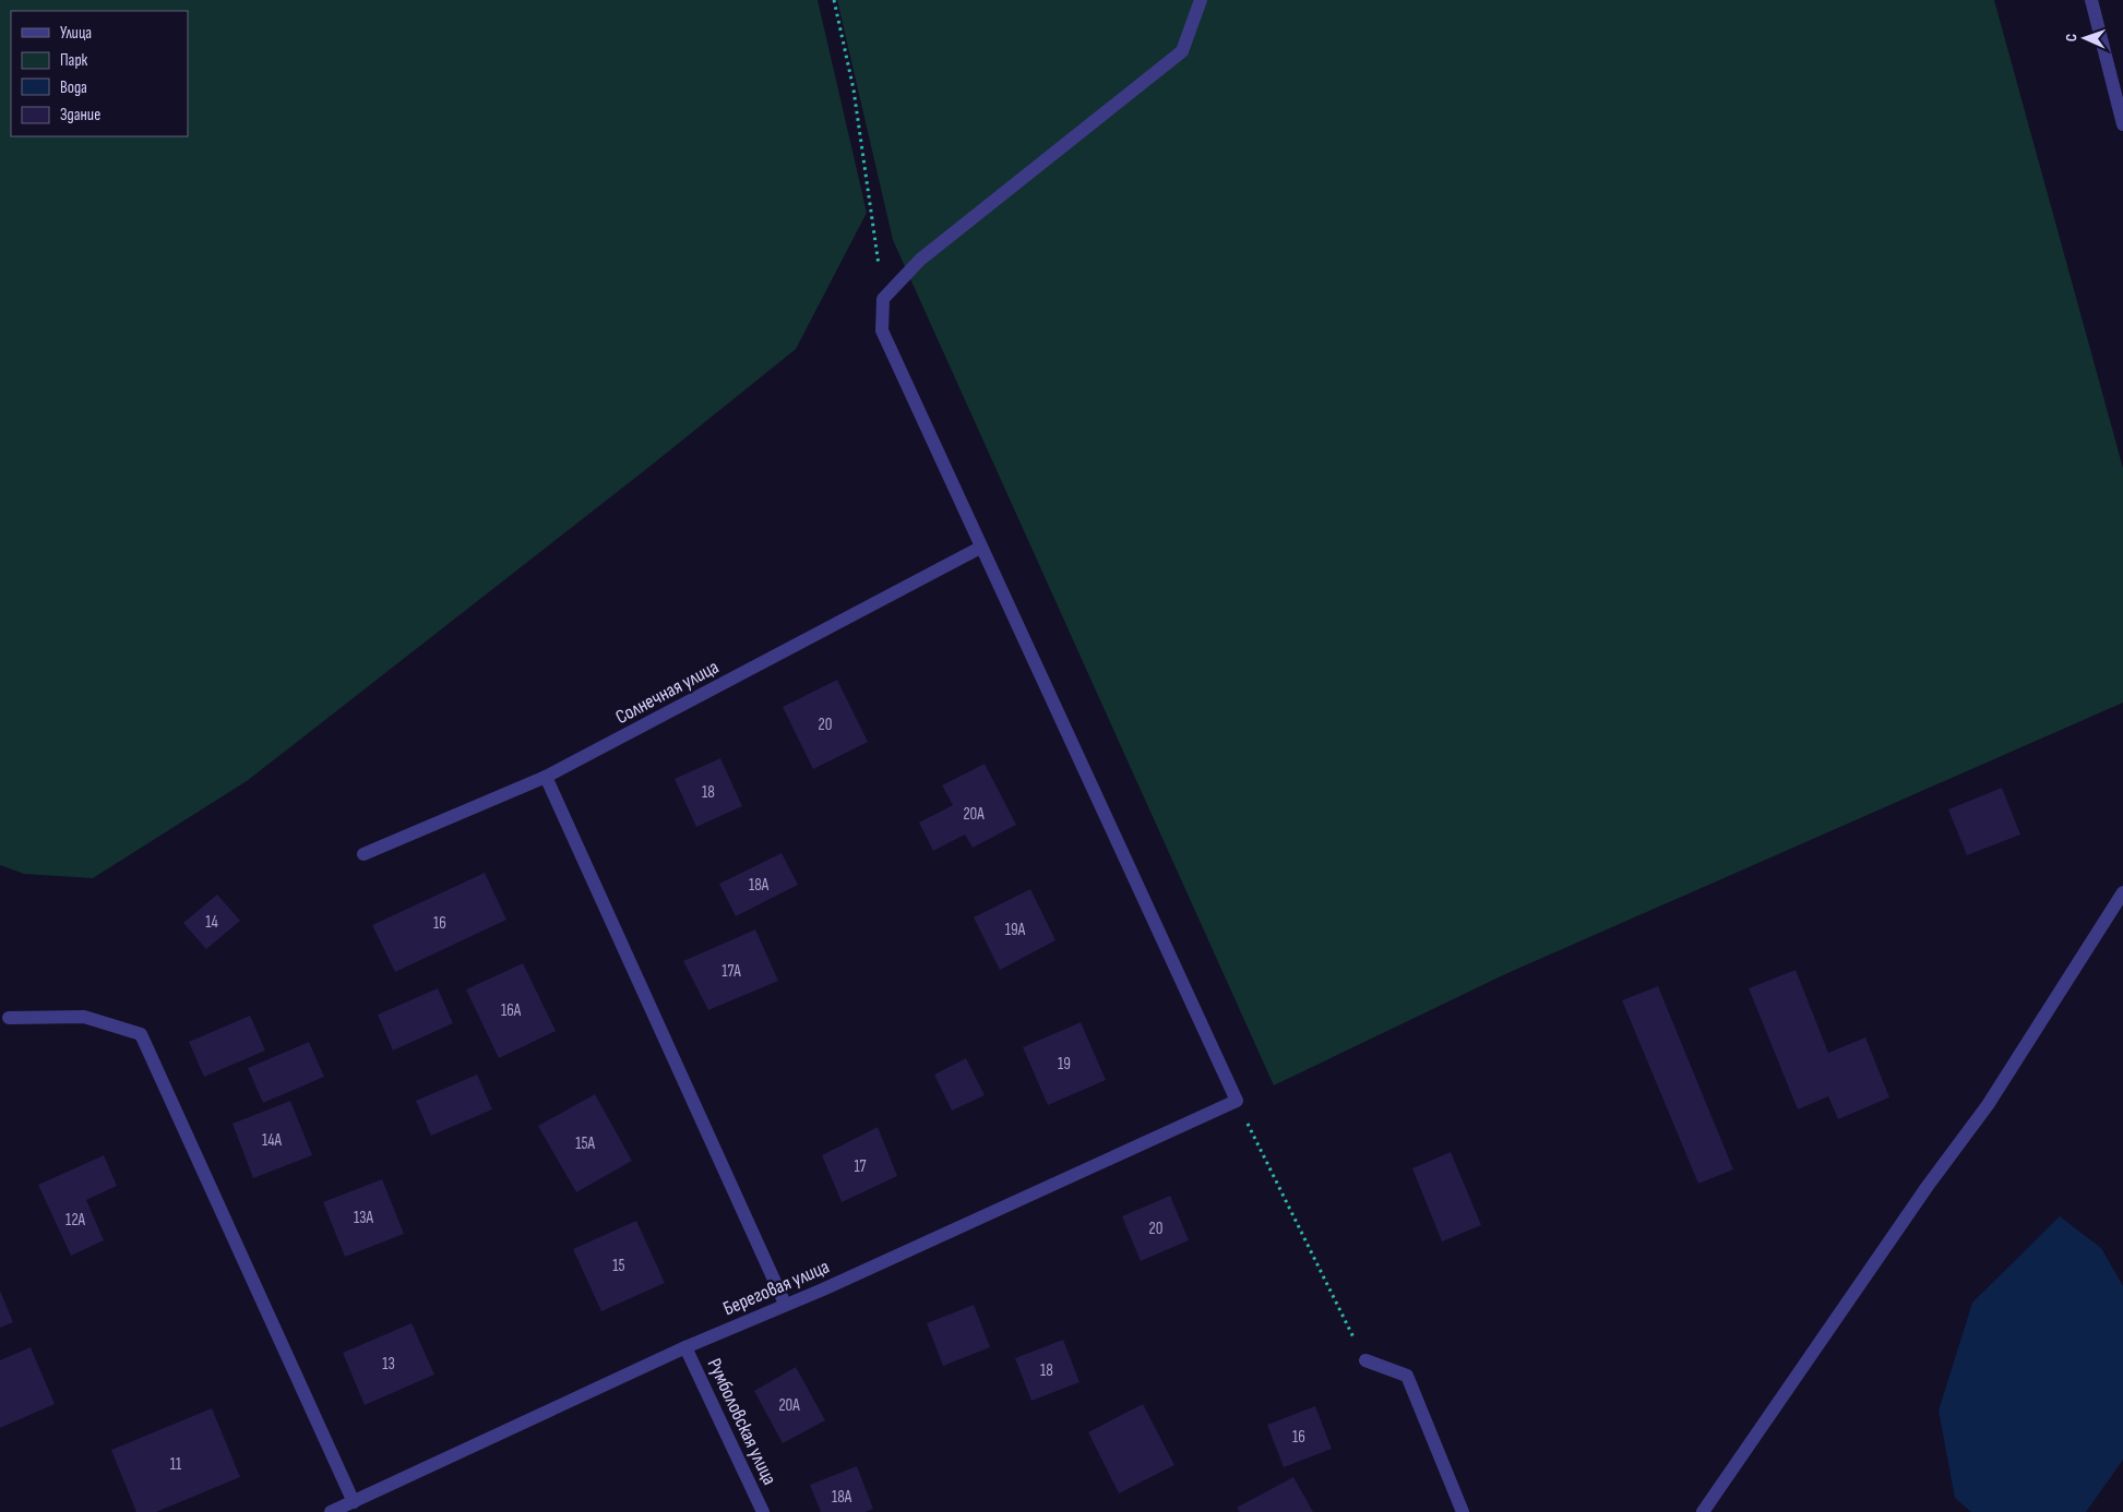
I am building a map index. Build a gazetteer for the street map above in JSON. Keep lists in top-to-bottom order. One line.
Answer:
{"streets":{"street":["Солнечная улица","Береговая улица","Румболовская улица"]},"crossings":[["Береговая улица","Румболовская улица"]],"house_numbers":["20","18","20А","18А","14","16","19А","17А","16А","19","14А","15А","17","13А","12А","20","15","13","18","20А","16","11","18А"],"legend":["Улица","Парк","Вода","Здание"],"north":"left"}
